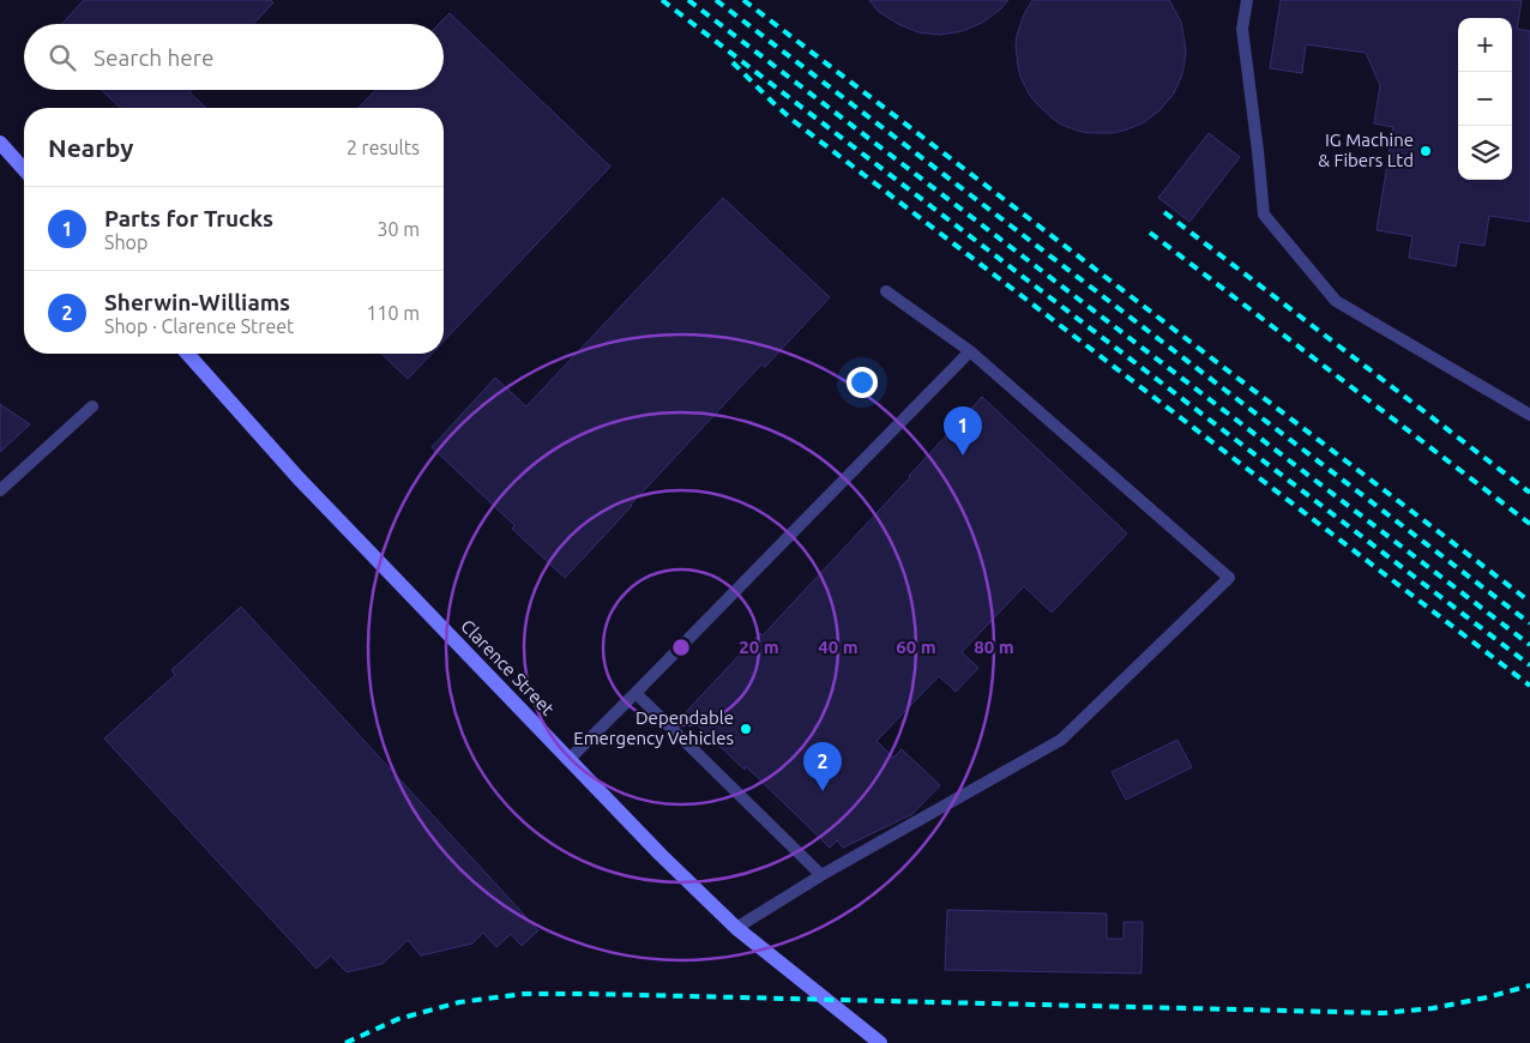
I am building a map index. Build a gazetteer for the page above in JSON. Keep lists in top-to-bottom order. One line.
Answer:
{"streets":{"street":["Clarence Street"]},"places":["IG Machine & Fibers Ltd","Dependable Emergency Vehicles"],"page":{"map_buttons":["+","−"],"search":"Search here","heading":["Nearby","2 results"],"list":[{"mark":"1","name":"Parts for Trucks","note":"Shop","value":"30 m"},{"mark":"2","name":"Sherwin-Williams","note":"Shop · Clarence Street","value":"110 m"}],"pins":["1","2"]},"rings":["20 m","40 m","60 m","80 m"]}
